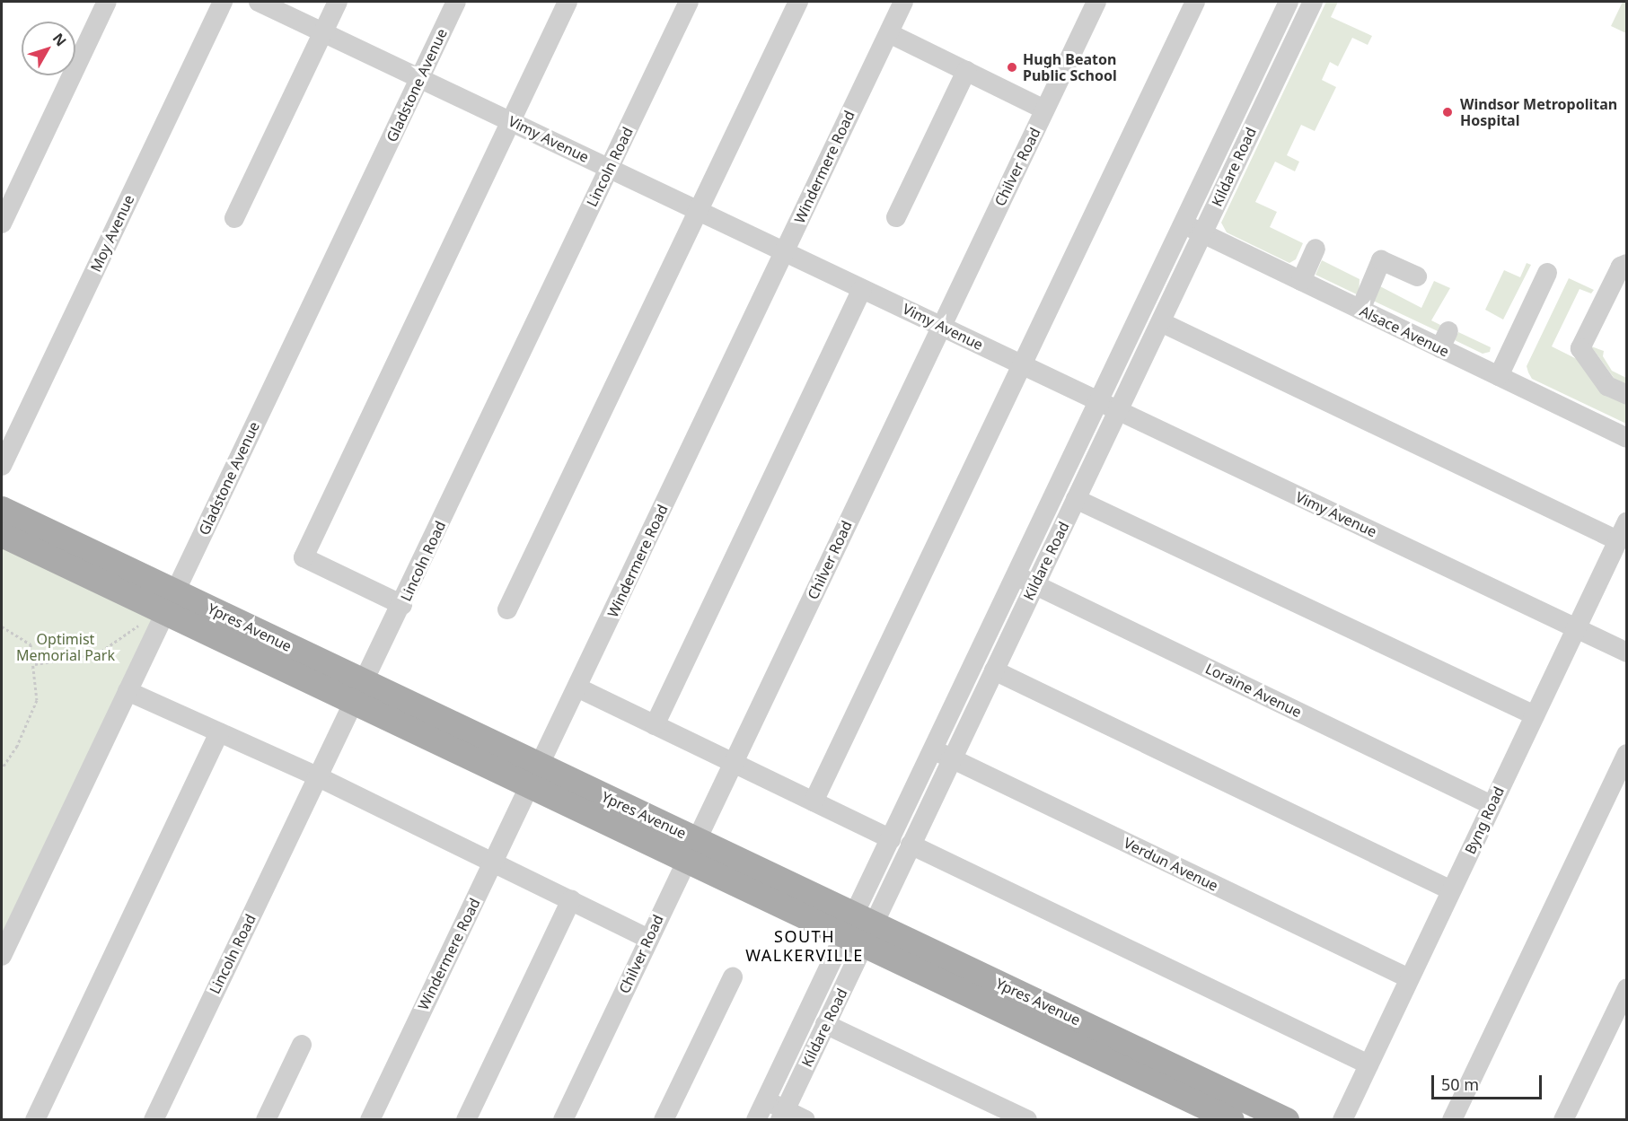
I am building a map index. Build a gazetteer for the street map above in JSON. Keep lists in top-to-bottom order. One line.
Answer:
{"streets":{"main road":["Ypres Avenue"],"street":["Gladstone Avenue","Vimy Avenue","Lincoln Road","Windermere Road","Chilver Road","Kildare Road","Moy Avenue","Alsace Avenue","Loraine Avenue","Byng Road","Verdun Avenue"]},"crossings":[["Gladstone Avenue","Vimy Avenue"],["Gladstone Avenue","Ypres Avenue"],["Vimy Avenue","Lincoln Road"],["Vimy Avenue","Windermere Road"],["Vimy Avenue","Chilver Road"],["Vimy Avenue","Kildare Road"],["Vimy Avenue","Byng Road"],["Lincoln Road","Ypres Avenue"],["Windermere Road","Ypres Avenue"],["Chilver Road","Ypres Avenue"],["Kildare Road","Alsace Avenue"],["Kildare Road","Ypres Avenue"],["Kildare Road","Loraine Avenue"],["Kildare Road","Verdun Avenue"],["Loraine Avenue","Byng Road"],["Byng Road","Verdun Avenue"]],"districts":["SOUTH WALKERVILLE"],"parks":["Optimist Memorial Park"],"places":["Hugh Beaton Public School","Windsor Metropolitan Hospital"],"scale_bar":"50 m","north":"top right"}
